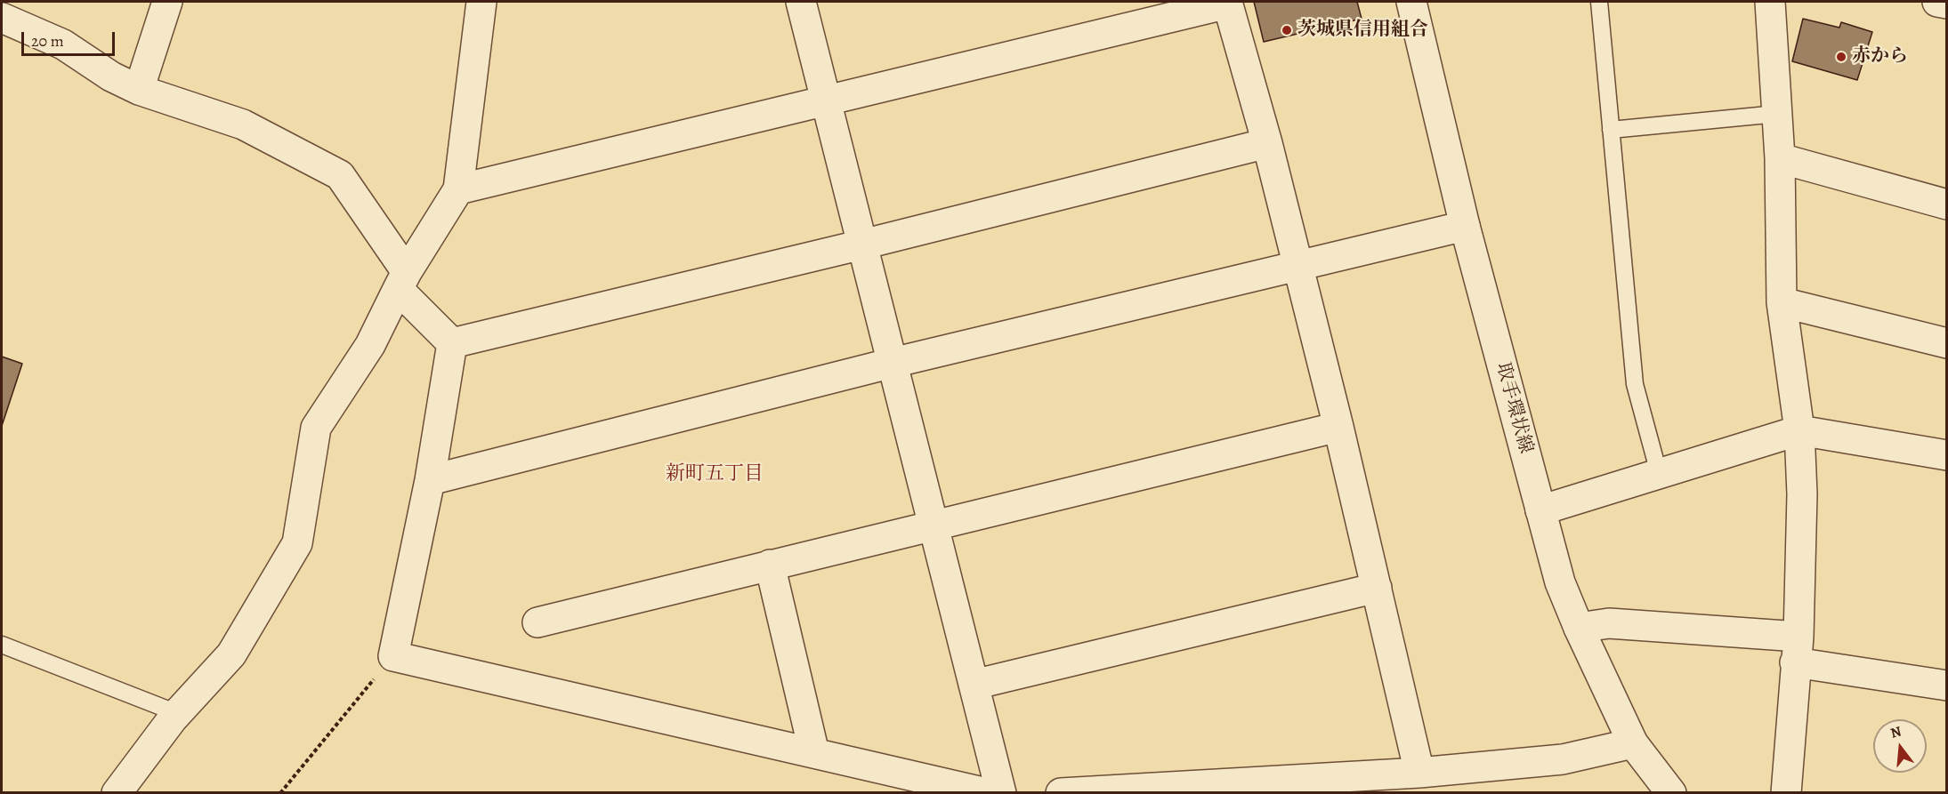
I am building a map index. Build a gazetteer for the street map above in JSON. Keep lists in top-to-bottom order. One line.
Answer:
{"streets":{"street":["取手環状線"]},"districts":["新町五丁目"],"places":["茨城県信用組合","赤から"],"scale_bar":"20 m","north":"top"}
